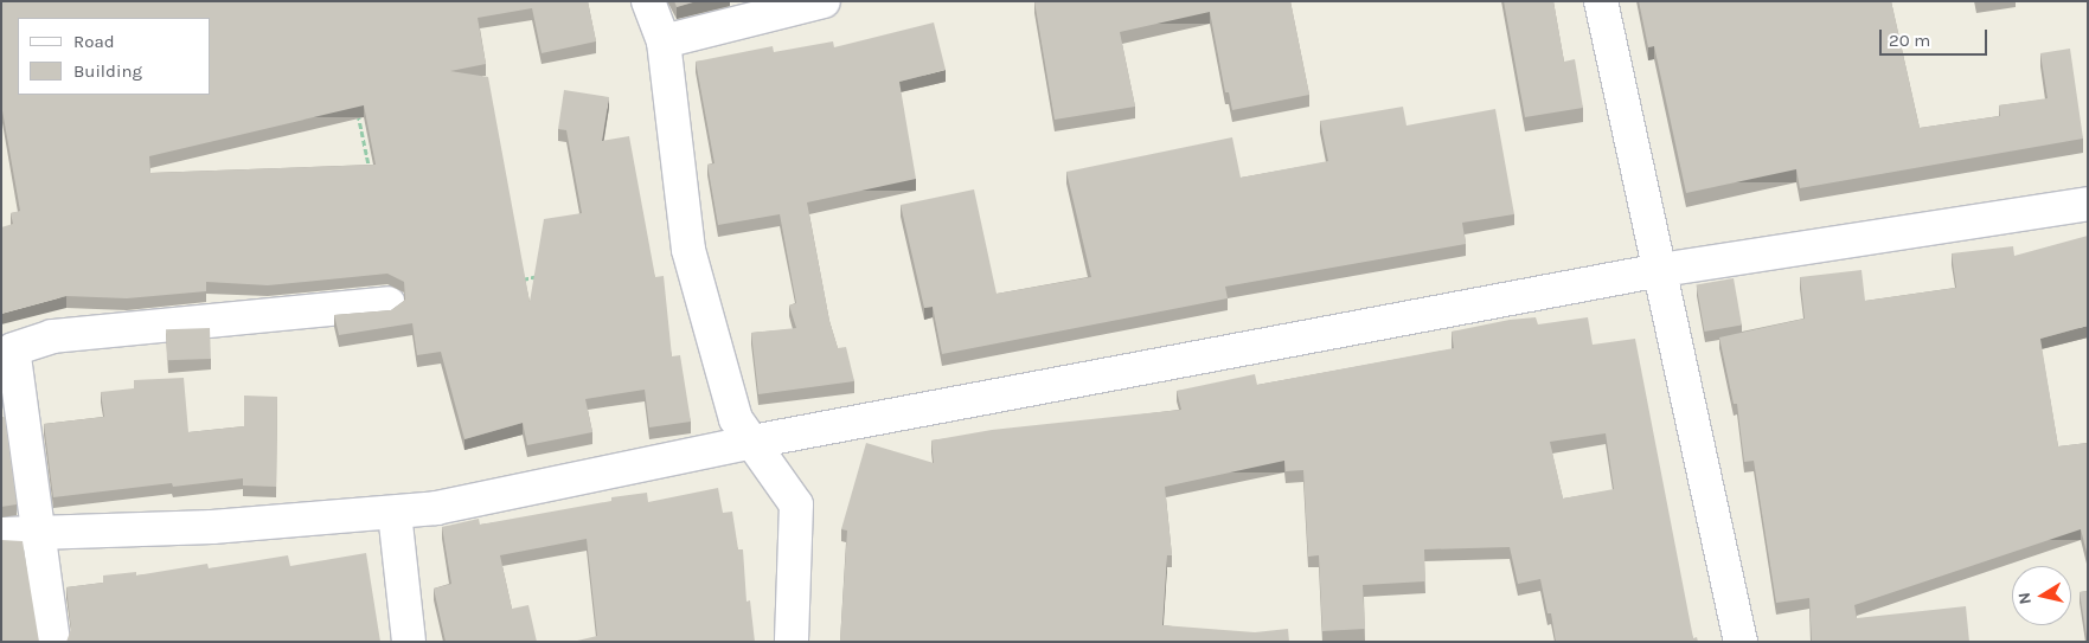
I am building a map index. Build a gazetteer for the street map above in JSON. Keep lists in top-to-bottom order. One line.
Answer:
{"legend":["Road","Building"],"scale_bar":"20 m","north":"left"}
